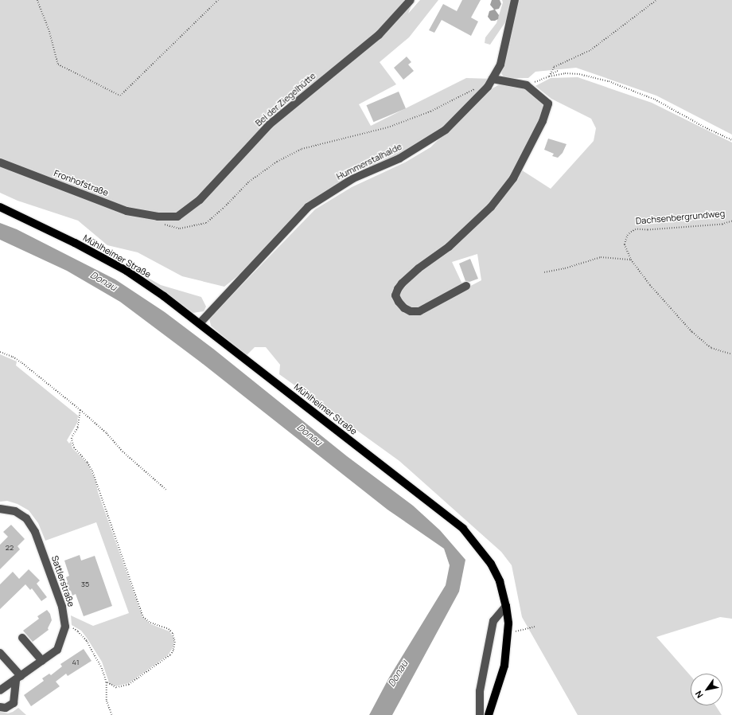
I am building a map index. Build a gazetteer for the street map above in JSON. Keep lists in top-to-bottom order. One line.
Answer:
{"streets":{"main road":["Mühlheimer Straße"],"street":["Bei der Ziegelhütte","Hummerstalhalde","Fronhofstraße","Sattlerstraße"],"path":["Dachsenbergrundweg"]},"crossings":[["Bei der Ziegelhütte","Fronhofstraße"],["Hummerstalhalde","Mühlheimer Straße"]],"water":["Donau"],"house_numbers":["22","35","41"],"north":"bottom left"}
